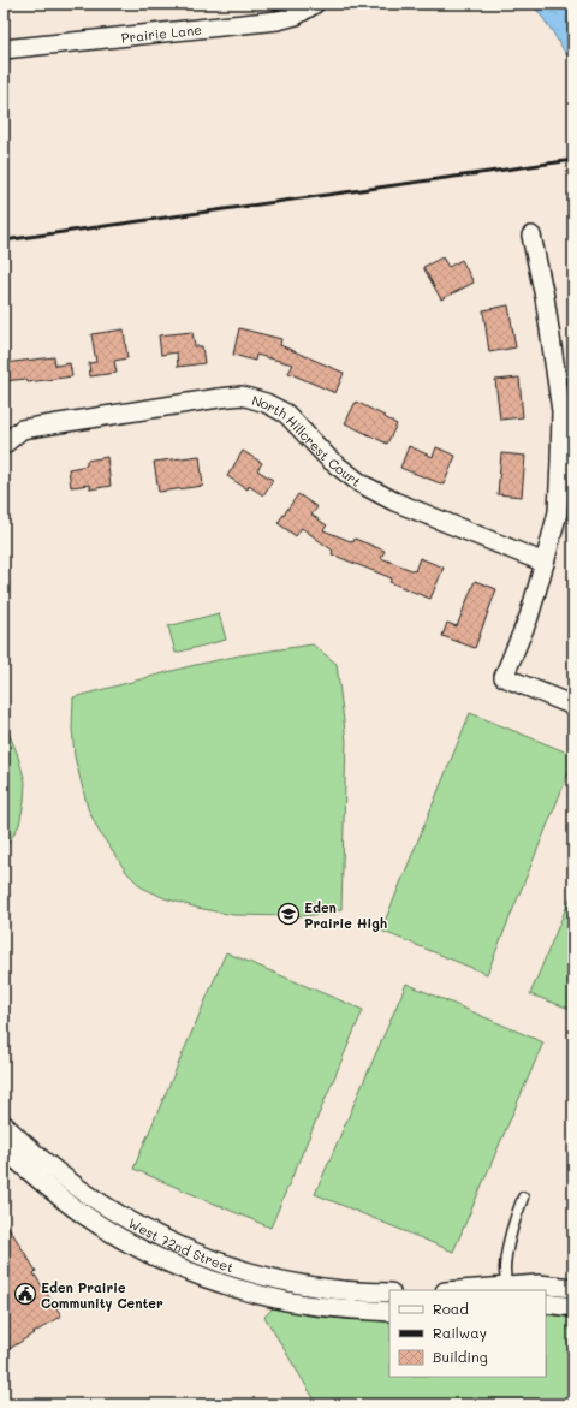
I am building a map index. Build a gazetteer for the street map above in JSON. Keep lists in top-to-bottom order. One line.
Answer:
{"streets":{"street":["Prairie Lane","North Hillcrest Court","West 72nd Street"]},"places":{"school or university":["Eden Prairie High"],"public building":["Eden Prairie Community Center"]},"legend":["Road","Railway","Building"]}
